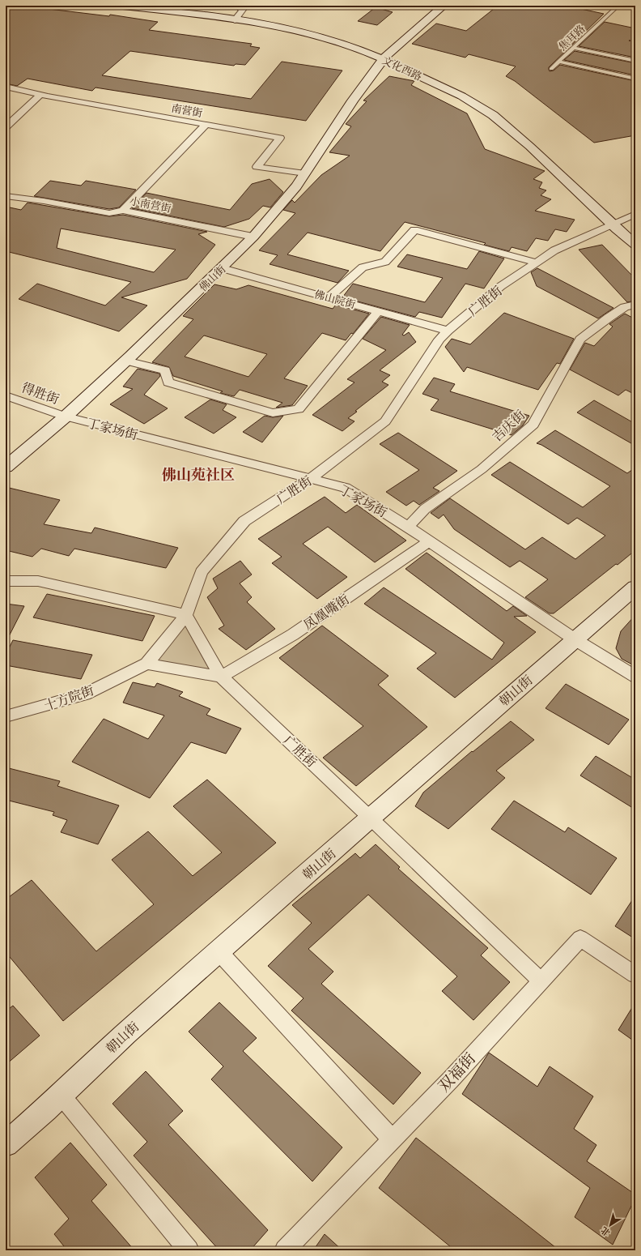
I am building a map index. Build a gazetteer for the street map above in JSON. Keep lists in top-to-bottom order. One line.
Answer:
{"streets":{"street":["文化西路","南营街","小南营街","佛山街","佛山院街","广胜街","得胜街","吉庆街","丁家场街","凤凰嘴街","朝山街","十方院街","双福街"],"lane":["焦耳路"]},"crossings":[["文化西路","佛山街"],["文化西路","广胜街"],["南营街","佛山街"],["小南营街","佛山街"],["佛山街","佛山院街"],["佛山街","得胜街"],["佛山街","丁家场街"],["佛山院街","广胜街"],["广胜街","丁家场街"],["广胜街","凤凰嘴街"],["广胜街","朝山街"],["广胜街","十方院街"],["广胜街","双福街"],["得胜街","丁家场街"],["吉庆街","丁家场街"],["丁家场街","凤凰嘴街"],["丁家场街","朝山街"]],"districts":["佛山苑社区"],"north":"bottom left"}
